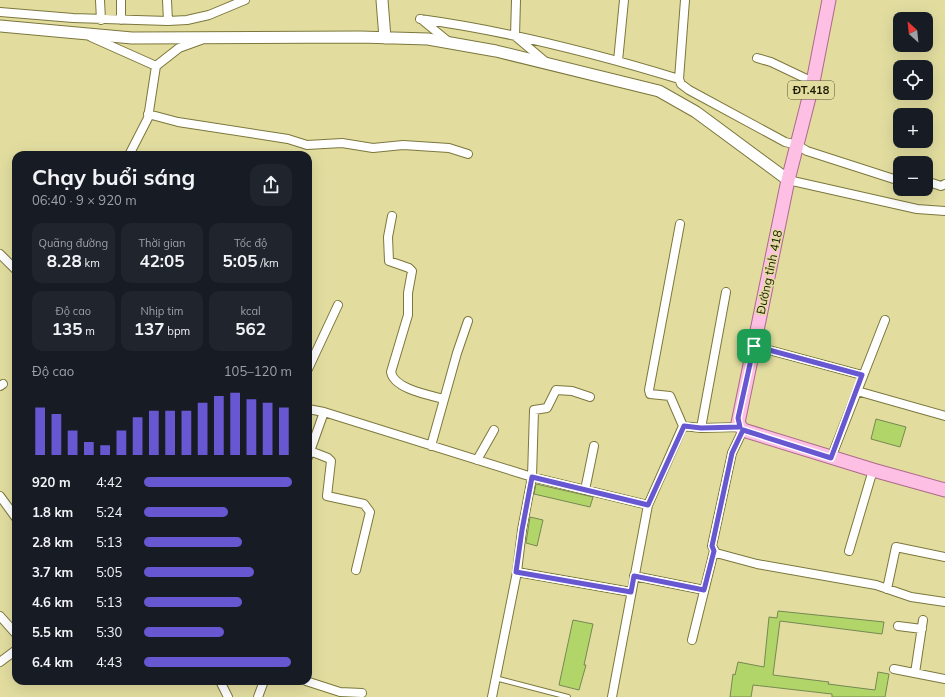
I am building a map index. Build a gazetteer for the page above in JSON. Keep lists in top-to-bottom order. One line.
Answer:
{"streets":{"main road":["ĐT.418","Đường tỉnh 418"]},"north":"top left","page":{"map_buttons":["+","−"],"heading":["Chạy buổi sáng","06:40 · 9 × 920 m"],"stats":[["Quãng đường","8.28 km"],["Thời gian","42:05"],["Tốc độ","5:05 /km"],["Độ cao","135 m"],["Nhịp tim","137 bpm"],["kcal","562"]],"chart":["Độ cao","105–120 m"],"list":[{"name":"920 m","note":"4:42"},{"name":"1.8 km","note":"5:24"},{"name":"2.8 km","note":"5:13"},{"name":"3.7 km","note":"5:05"},{"name":"4.6 km","note":"5:13"},{"name":"5.5 km","note":"5:30"},{"name":"6.4 km","note":"4:43"}]}}
